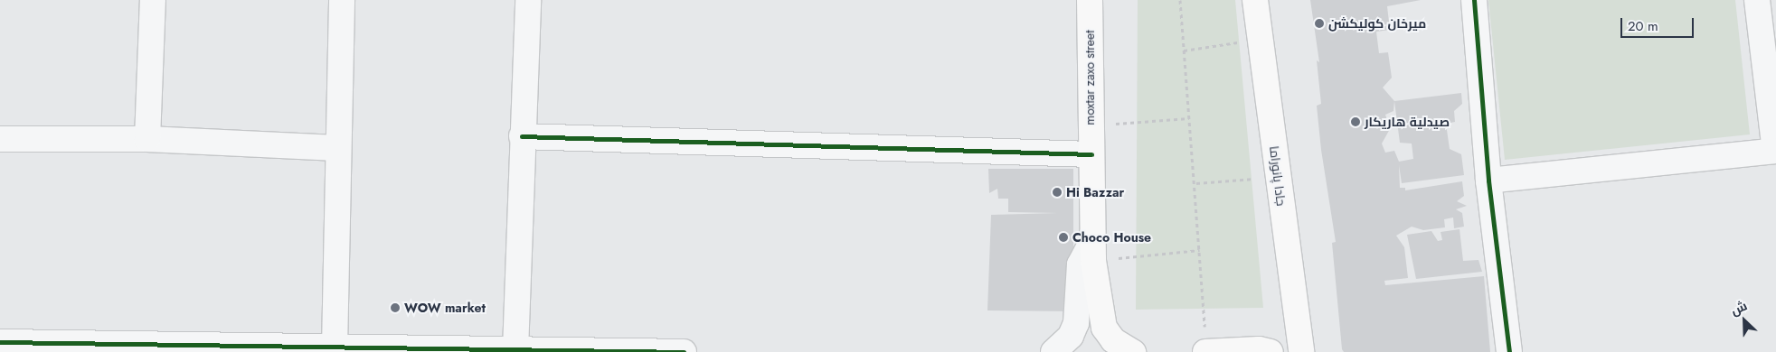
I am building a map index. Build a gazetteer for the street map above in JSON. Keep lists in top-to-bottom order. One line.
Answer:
{"streets":{"main road":["moxtar zaxo street","جادا پانوراما"]},"places":["میرخان کولیکشن","صيدلية هاريكار","Hi Bazzar","Choco House","WOW market"],"scale_bar":"20 m","north":"top left"}
